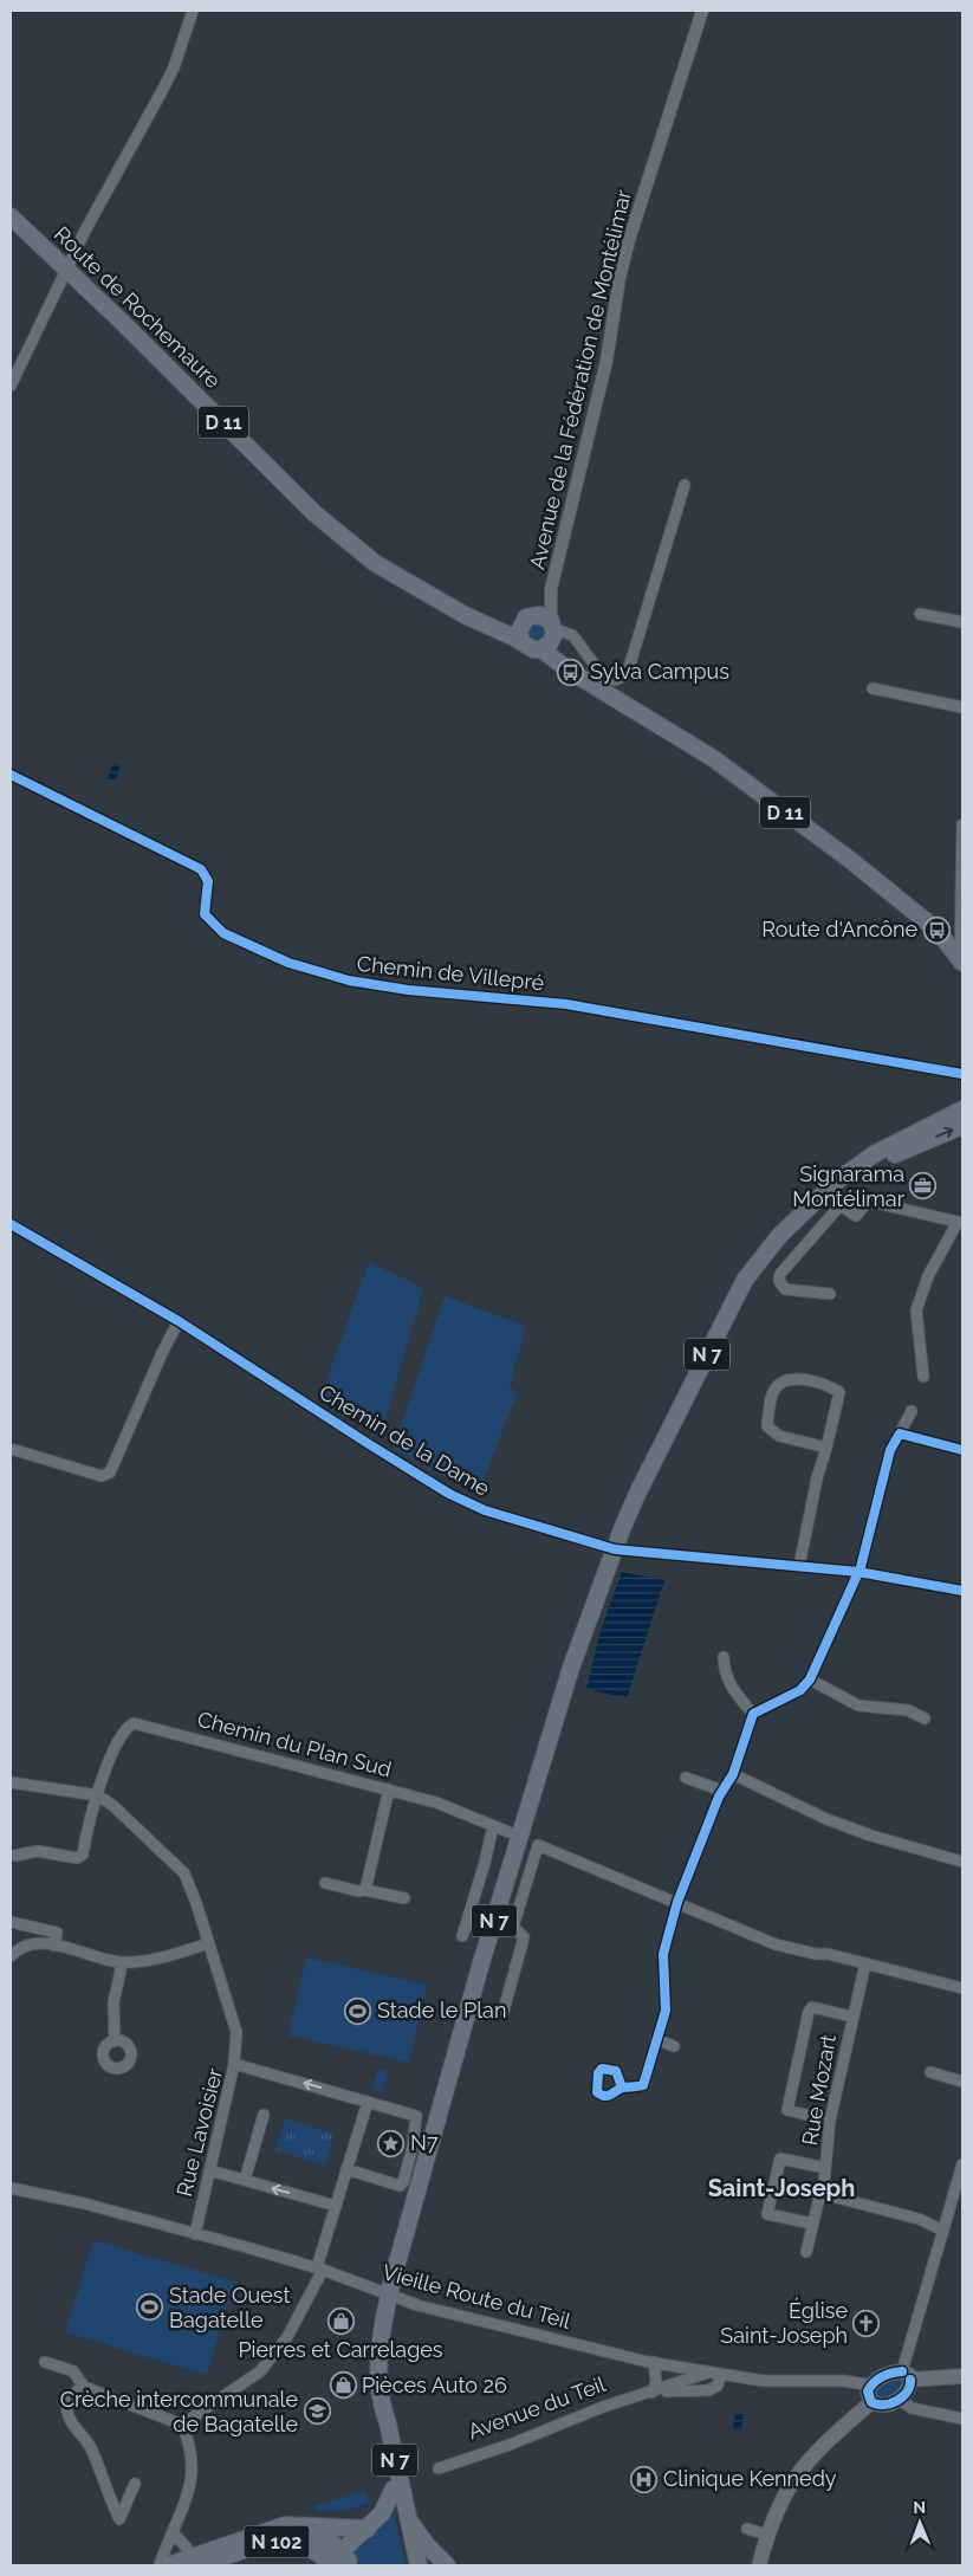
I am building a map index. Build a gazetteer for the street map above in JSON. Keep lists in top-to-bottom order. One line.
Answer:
{"streets":{"main road":["Route de Rochemaure","D 11","N 7","N 102"],"street":["Avenue de la Fédération de Montélimar","Chemin de Villepré","Chemin de la Dame","Chemin du Plan Sud","Rue Mozart","Rue Lavoisier","Vieille Route du Teil","Avenue du Teil"]},"crossings":[["Route de Rochemaure","Avenue de la Fédération de Montélimar"],["Route de Rochemaure","D 11"],["Avenue de la Fédération de Montélimar","D 11"],["N 7","Chemin de la Dame"],["N 7","Chemin du Plan Sud"],["N 7","Vieille Route du Teil"],["N 7","N 102"],["Rue Lavoisier","Vieille Route du Teil"],["Vieille Route du Teil","Avenue du Teil"]],"districts":["Saint-Joseph"],"places":{"bus stop":["Sylva Campus","Route d'Ancône"],"office":["Signarama Montélimar"],"sports":["Stade le Plan","Stade Ouest Bagatelle"],"place":["N7"],"shop":["Pierres et Carrelages","Pièces Auto 26"],"church":["Église Saint-Joseph"],"school or university":["Crèche intercommunale de Bagatelle"],"hospital":["Clinique Kennedy"]},"north":"top"}
